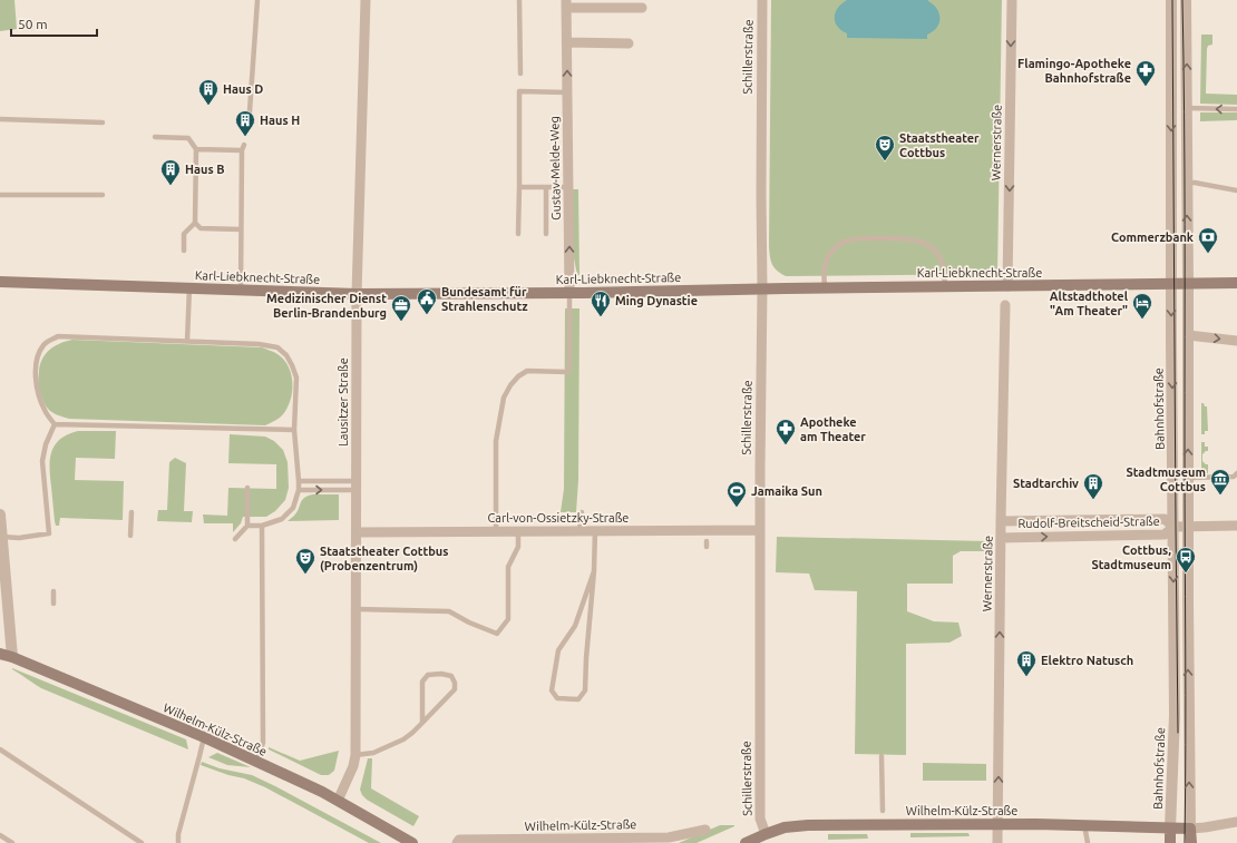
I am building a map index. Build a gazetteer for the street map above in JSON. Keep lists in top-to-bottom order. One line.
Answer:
{"streets":{"main road":["Karl-Liebknecht-Straße","Bahnhofstraße","Wilhelm-Külz-Straße"],"street":["Schillerstraße","Wernerstraße","Gustav-Melde-Weg","Lausitzer Straße","Carl-von-Ossietzky-Straße","Rudolf-Breitscheid-Straße"]},"crossings":[["Schillerstraße","Karl-Liebknecht-Straße"],["Schillerstraße","Carl-von-Ossietzky-Straße"],["Schillerstraße","Wilhelm-Külz-Straße"],["Wernerstraße","Karl-Liebknecht-Straße"],["Wernerstraße","Rudolf-Breitscheid-Straße"],["Wernerstraße","Wilhelm-Külz-Straße"],["Gustav-Melde-Weg","Karl-Liebknecht-Straße"],["Karl-Liebknecht-Straße","Lausitzer Straße"],["Karl-Liebknecht-Straße","Bahnhofstraße"],["Lausitzer Straße","Carl-von-Ossietzky-Straße"],["Lausitzer Straße","Wilhelm-Külz-Straße"],["Bahnhofstraße","Rudolf-Breitscheid-Straße"],["Bahnhofstraße","Wilhelm-Külz-Straße"]],"one_way":["Gustav-Melde-Weg"],"places":{"pharmacy":["Flamingo-Apotheke Bahnhofstraße","Apotheke am Theater"],"building":["Haus D","Haus H","Haus B","Stadtarchiv","Elektro Natusch"],"theatre":["Staatstheater Cottbus","Staatstheater Cottbus (Probenzentrum)"],"bank":["Commerzbank"],"public building":["Bundesamt für Strahlenschutz"],"restaurant":["Ming Dynastie"],"hotel":["Altstadthotel \"Am Theater\""],"office":["Medizinischer Dienst Berlin-Brandenburg"],"museum":["Stadtmuseum Cottbus"],"sports":["Jamaika Sun"],"bus stop":["Cottbus, Stadtmuseum"]},"scale_bar":"50 m"}
